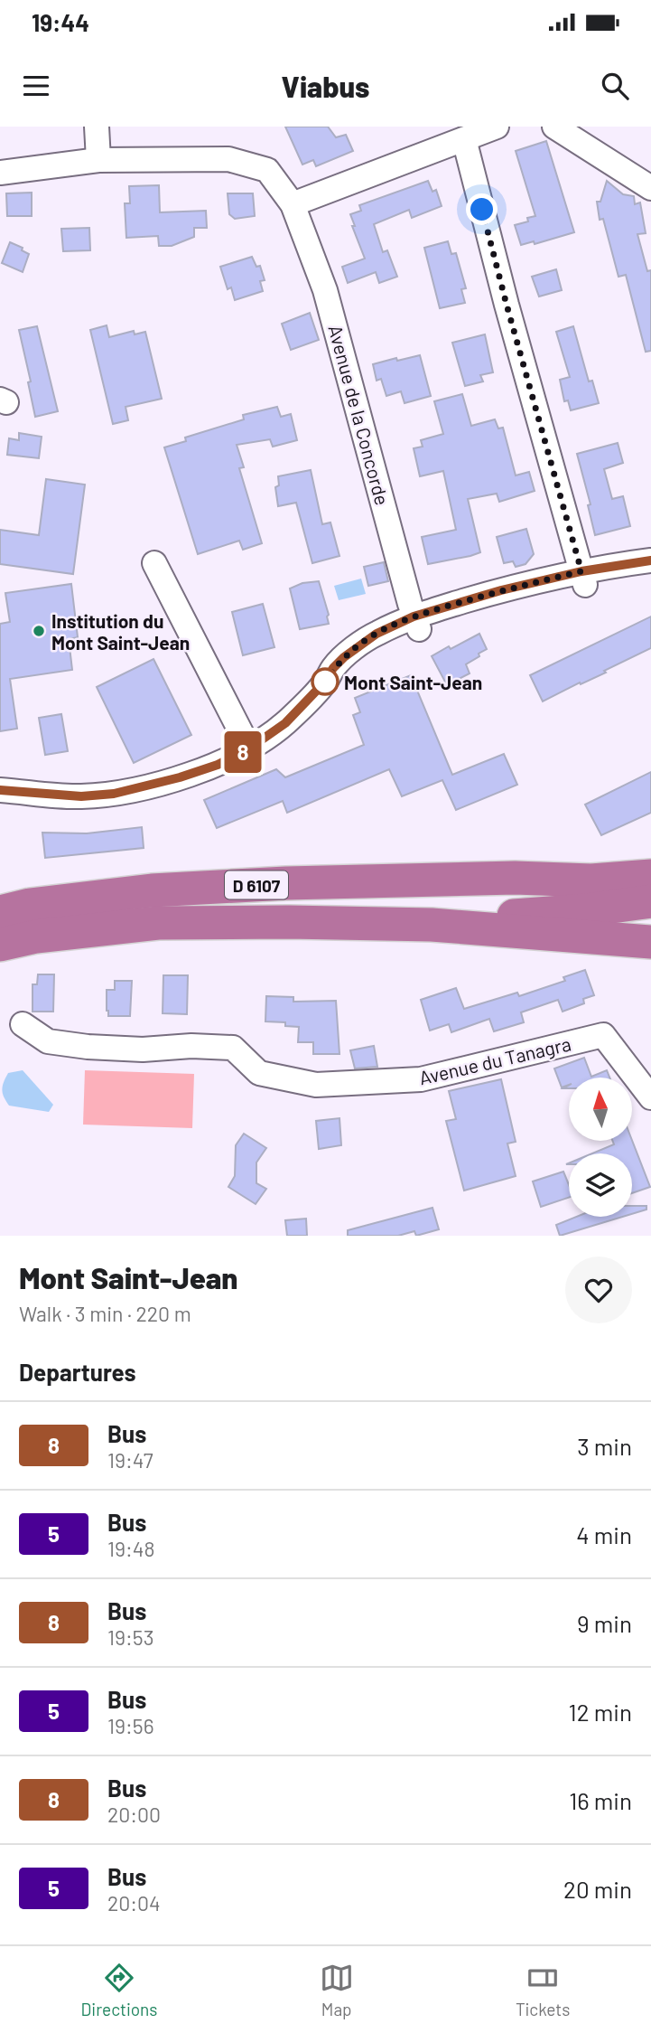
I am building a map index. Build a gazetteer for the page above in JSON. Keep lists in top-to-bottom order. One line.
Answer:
{"streets":{"highway":["D 6107"],"street":["Avenue de la Concorde","Avenue du Tanagra"]},"places":["Institution du Mont Saint-Jean","Mont Saint-Jean"],"lines":["bus line 8"],"north":"top","page":{"status":"19:44","header":"Viabus","on_map":"8","heading":[["Mont Saint-Jean","Walk · 3 min · 220 m"],"Departures"],"list":[{"mark":"8","name":"Bus","note":"19:47","value":"3 min"},{"mark":"5","name":"Bus","note":"19:48","value":"4 min"},{"mark":"8","name":"Bus","note":"19:53","value":"9 min"},{"mark":"5","name":"Bus","note":"19:56","value":"12 min"},{"mark":"8","name":"Bus","note":"20:00","value":"16 min"},{"mark":"5","name":"Bus","note":"20:04","value":"20 min"}],"tabs":["Directions","Map","Tickets"]}}
